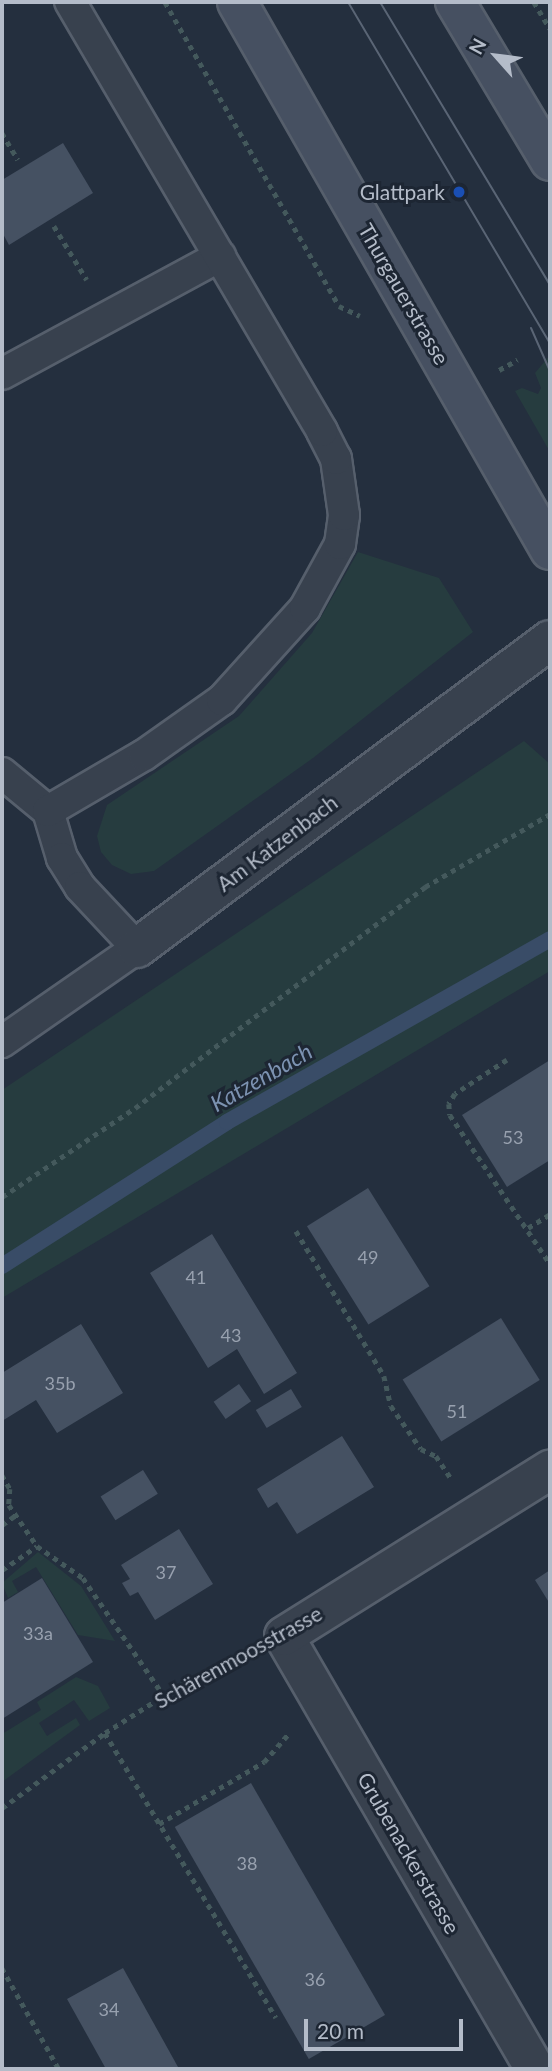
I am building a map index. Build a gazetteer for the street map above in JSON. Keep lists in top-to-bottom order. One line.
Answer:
{"streets":{"main road":["Thurgauerstrasse"],"street":["Am Katzenbach","Schärenmoosstrasse","Grubenackerstrasse"]},"crossings":[["Schärenmoosstrasse","Grubenackerstrasse"]],"water":["Katzenbach"],"places":["Glattpark"],"house_numbers":["53","49","41","43","35b","51","37","33a","38","36","34"],"scale_bar":"20 m","north":"top left"}
